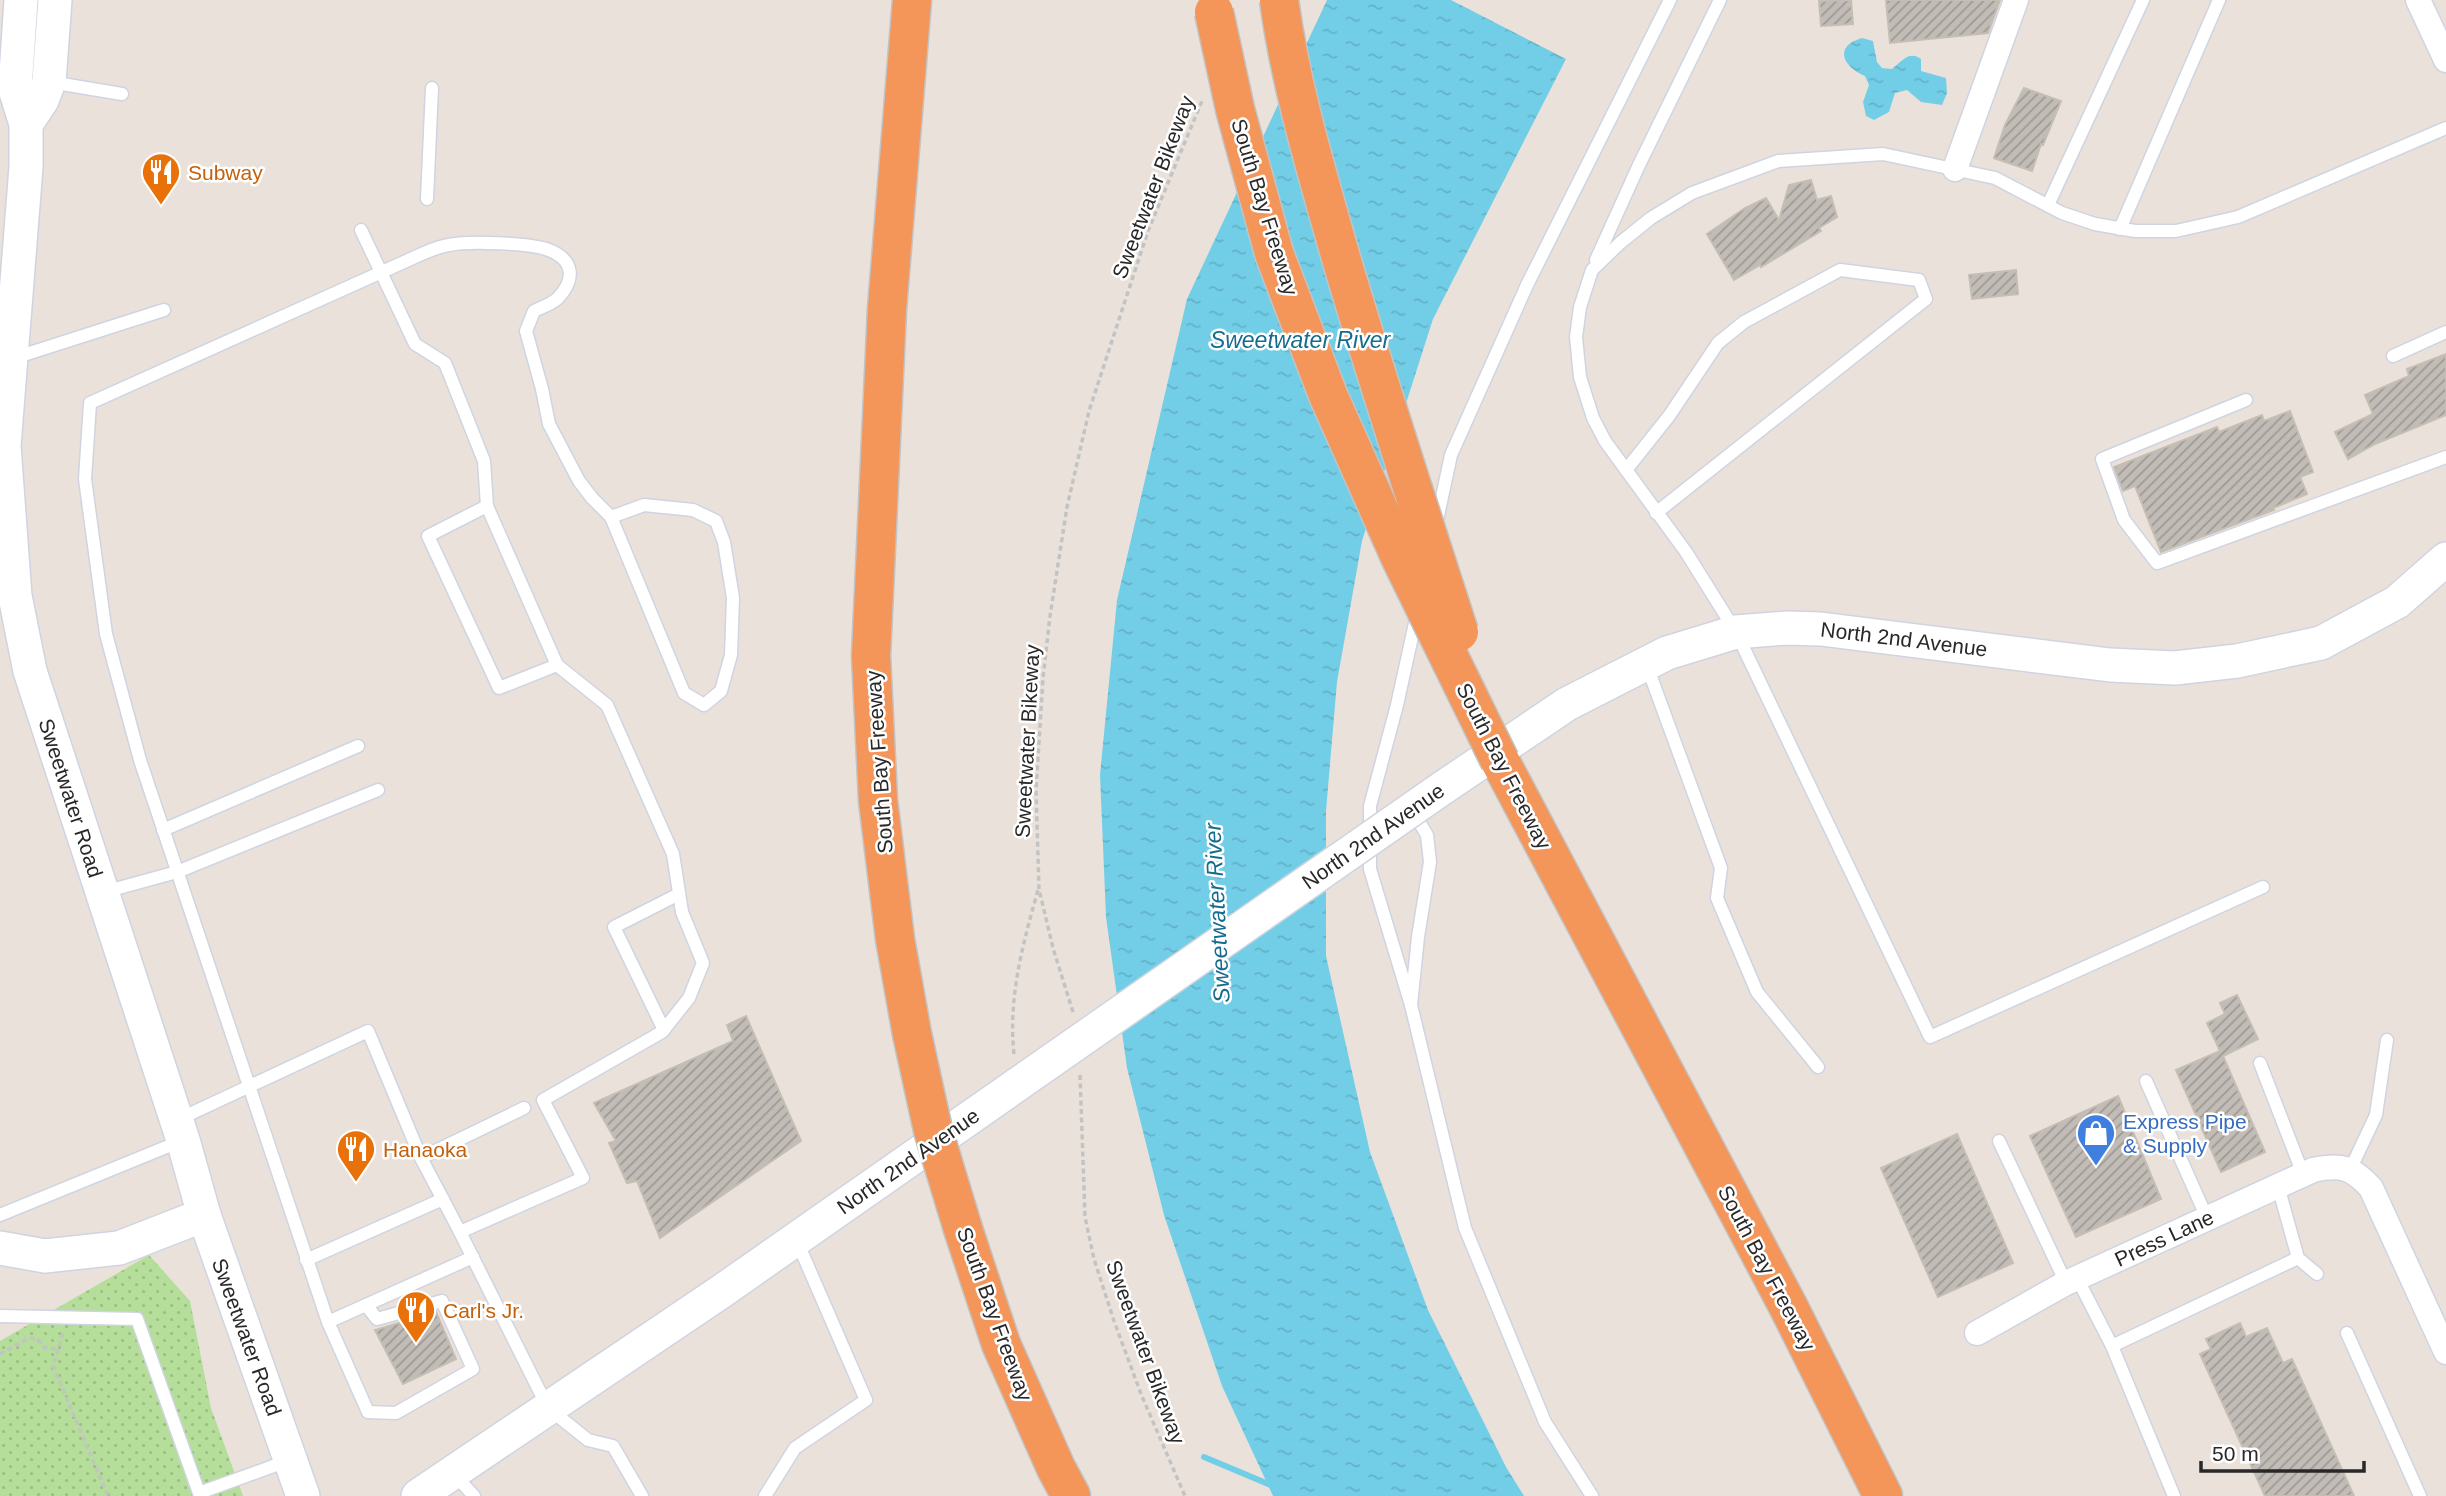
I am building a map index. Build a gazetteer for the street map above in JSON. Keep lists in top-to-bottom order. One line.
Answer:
{"streets":{"highway":["South Bay Freeway"],"street":["North 2nd Avenue","Sweetwater Road","Press Lane"],"path":["Sweetwater Bikeway"]},"water":["Sweetwater River"],"places":{"restaurant":["Subway","Hanaoka","Carl's Jr."],"shop":["Express Pipe & Supply"]},"scale_bar":"50 m"}
